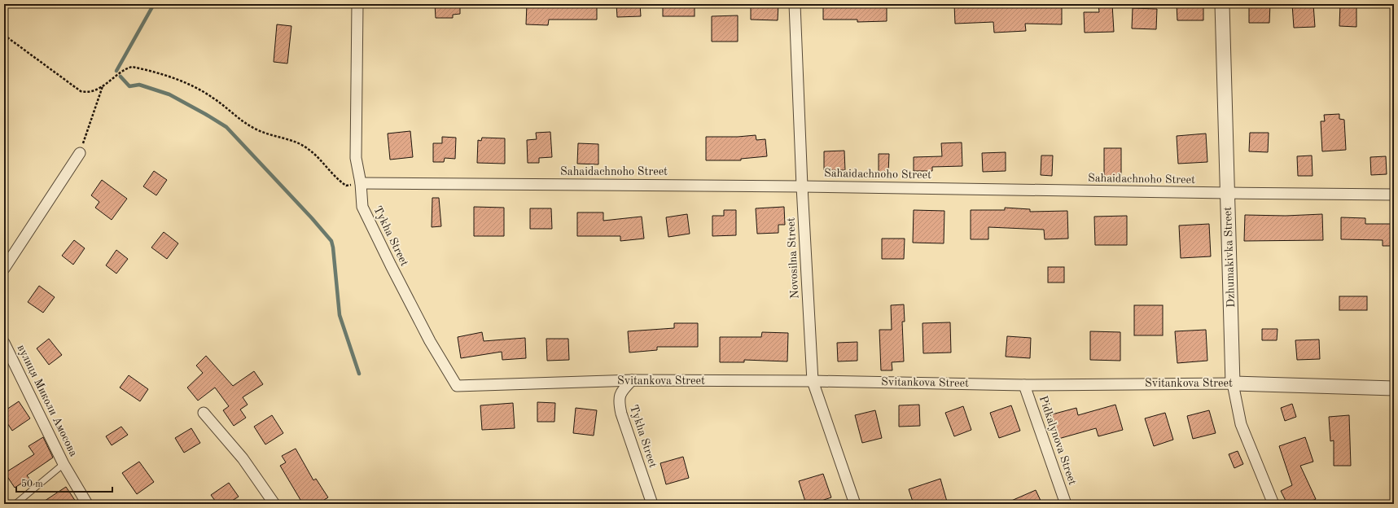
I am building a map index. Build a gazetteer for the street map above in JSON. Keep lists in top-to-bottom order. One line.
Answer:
{"streets":{"street":["Sahaidachnoho Street","Tykha Street","Dzhumakivka Street","Novosilna Street","Svitankova Street","вулиця Миколи Амосова","Pidkalynova Street"]},"crossings":[["Sahaidachnoho Street","Tykha Street"],["Sahaidachnoho Street","Dzhumakivka Street"],["Sahaidachnoho Street","Novosilna Street"],["Tykha Street","Svitankova Street"],["Dzhumakivka Street","Svitankova Street"],["Novosilna Street","Svitankova Street"],["Svitankova Street","Pidkalynova Street"]],"scale_bar":"50 m"}
